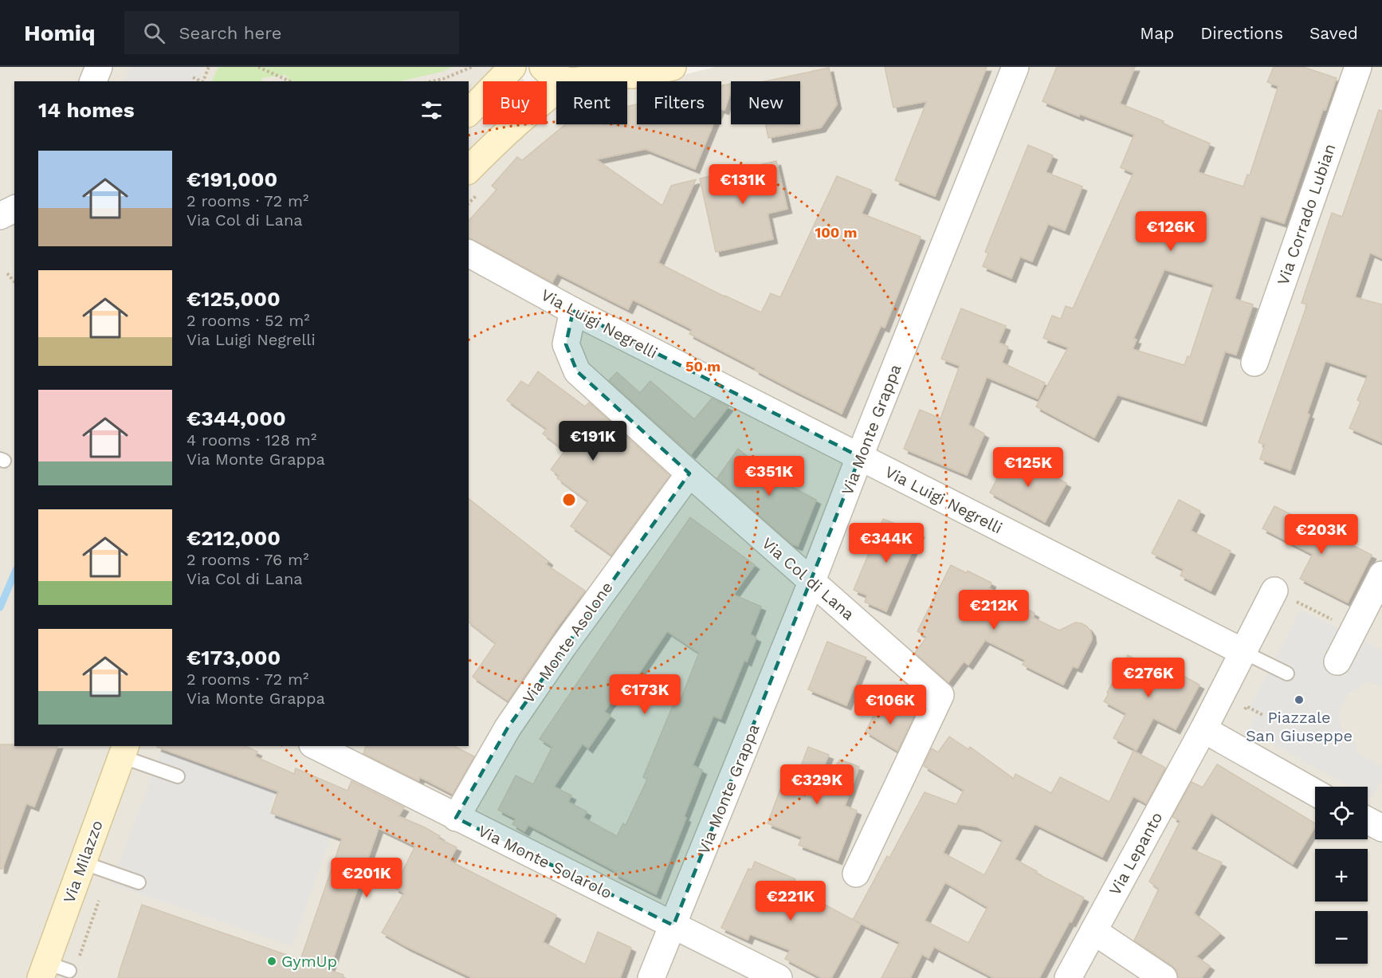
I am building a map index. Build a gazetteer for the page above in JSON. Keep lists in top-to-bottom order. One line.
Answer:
{"streets":{"main road":["Via Milazzo"],"street":["Via Corrado Lubian","Via Luigi Negrelli","Via Monte Grappa","Via Col di Lana","Via Monte Asolone","Via Lepanto","Via Monte Solarolo"]},"crossings":[["Via Luigi Negrelli","Via Monte Grappa"],["Via Luigi Negrelli","Via Col di Lana"],["Via Monte Grappa","Via Col di Lana"],["Via Monte Grappa","Via Monte Solarolo"],["Via Col di Lana","Via Monte Asolone"],["Via Monte Asolone","Via Monte Solarolo"]],"places":["Piazzale San Giuseppe","GymUp"],"page":{"header":"Homiq","search":"Search here","nav":["Map","Directions","Saved"],"chip":["Buy","Rent","Filters","New"],"heading":"14 homes","list":[{"name":"€191,000","note":"2 rooms · 72 m² · Via Col di Lana"},{"name":"€125,000","note":"2 rooms · 52 m² · Via Luigi Negrelli"},{"name":"€344,000","note":"4 rooms · 128 m² · Via Monte Grappa"},{"name":"€212,000","note":"2 rooms · 76 m² · Via Col di Lana"},{"name":"€173,000","note":"2 rooms · 72 m² · Via Monte Grappa"}],"price":["€131K","€126K","€191K","€125K","€351K","€203K","€344K","€212K","€276K","€173K","€106K","€329K","€201K","€221K"],"map_buttons":["+","−"]},"rings":["100 m","50 m"]}
